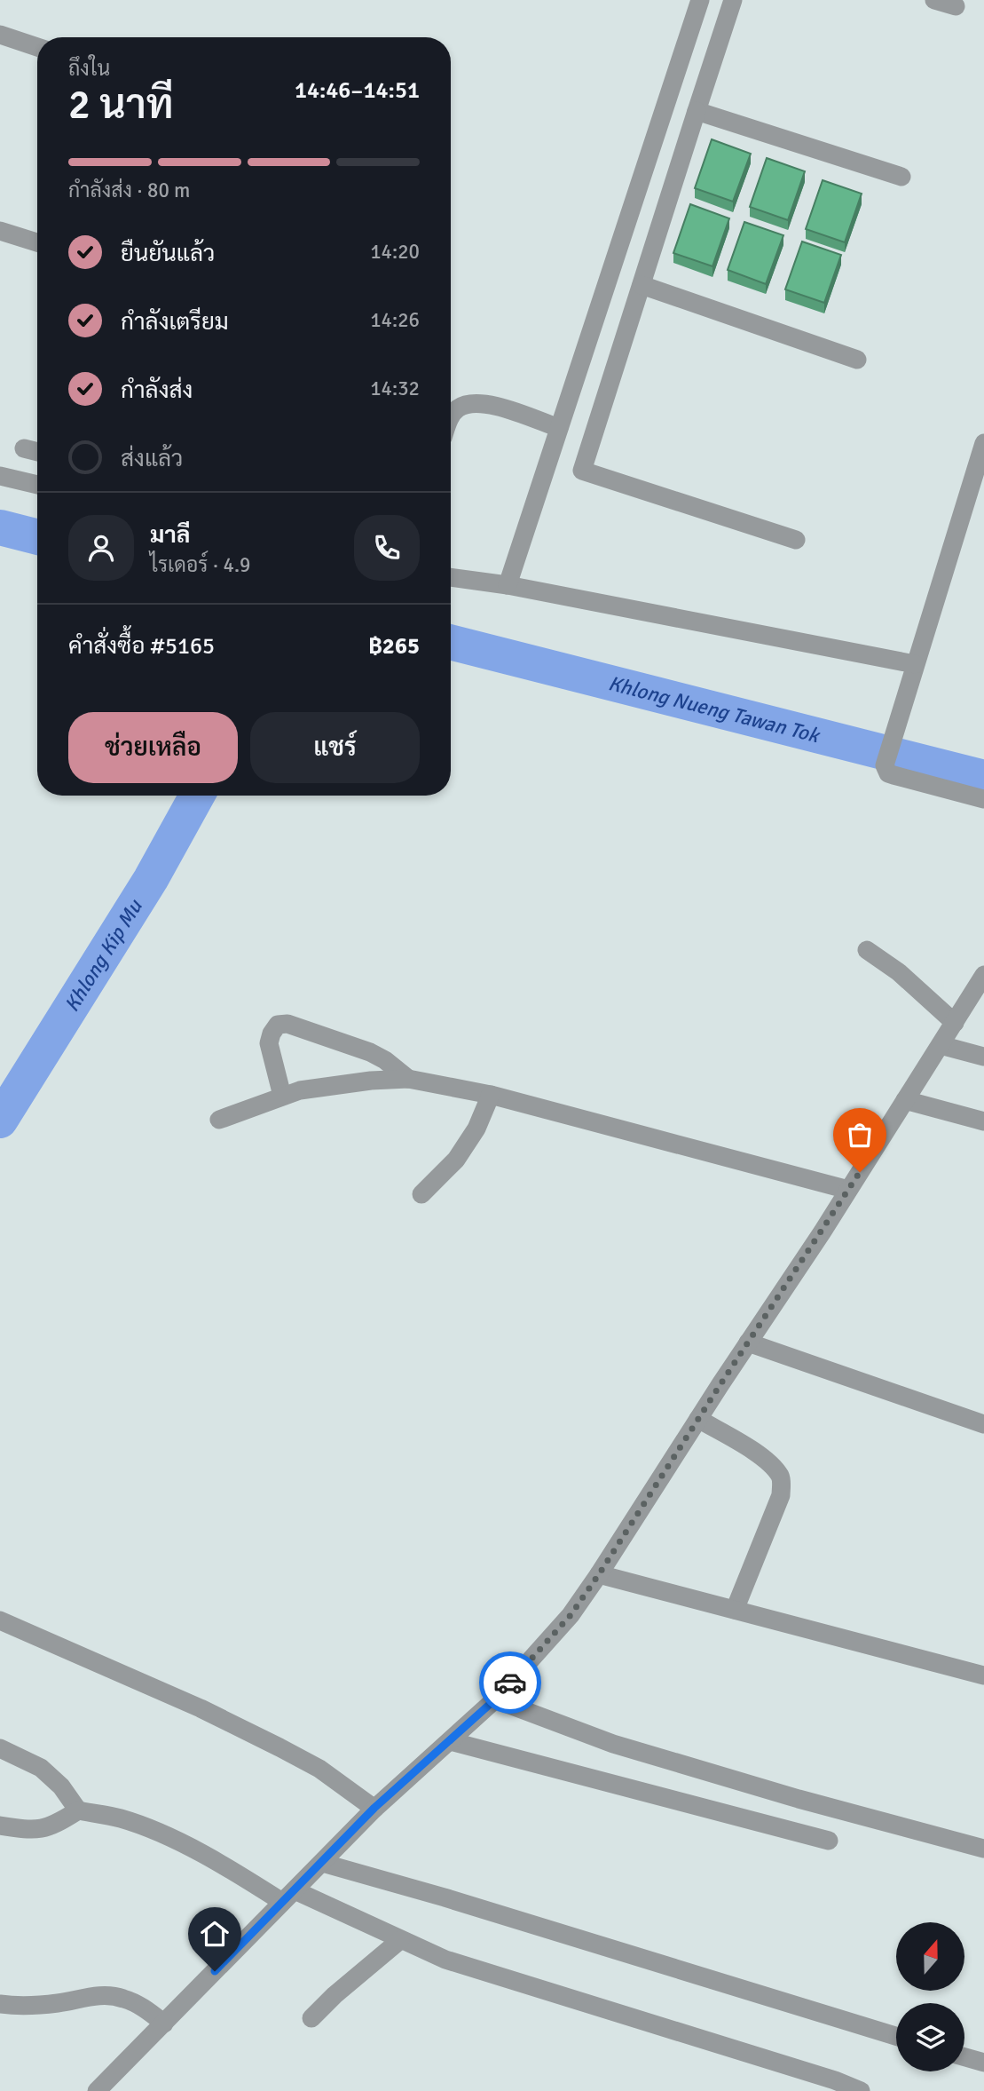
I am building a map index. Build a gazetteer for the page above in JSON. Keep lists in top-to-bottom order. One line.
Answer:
{"water":["Khlong Nueng Tawan Tok","Khlong Kip Mu"],"north":"top","page":{"heading":["2 นาที","ถึงใน","14:46–14:51"],"panel":["มาลี","ไรเดอร์ · 4.9","คำสั่งซื้อ #5165","฿265"],"bar":"กำลังส่ง · 80 m","list":[["ยืนยันแล้ว","14:20"],["กำลังเตรียม","14:26"],["กำลังส่ง","14:32"],"ส่งแล้ว"],"buttons":["ช่วยเหลือ","แชร์"]}}
